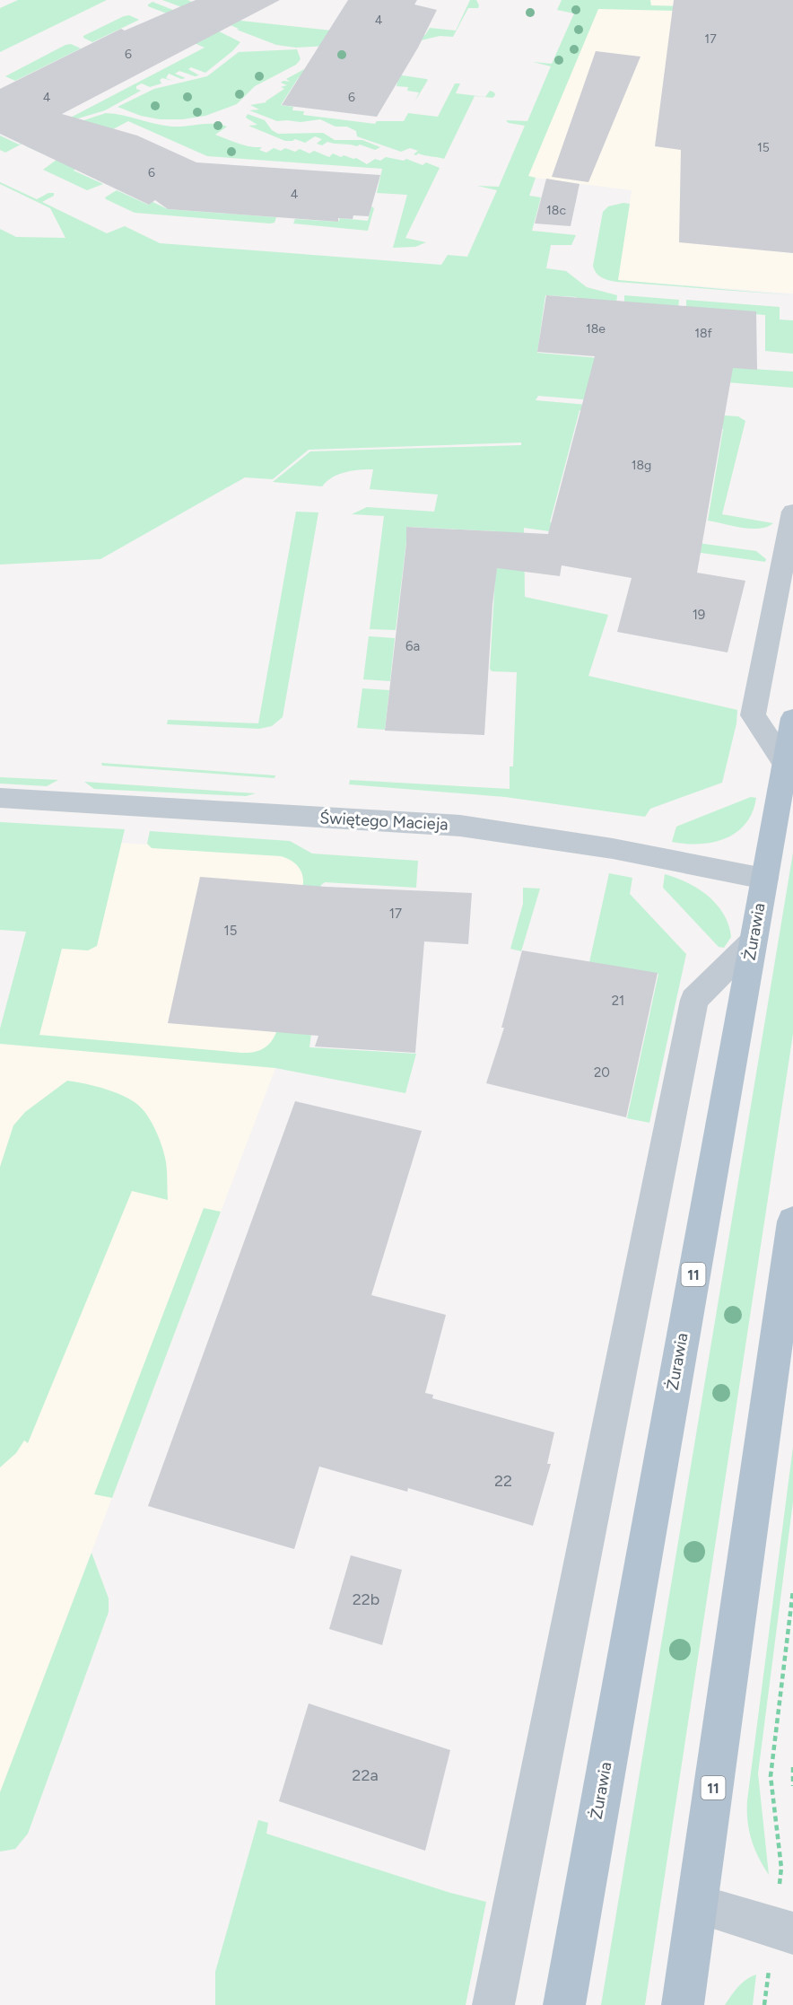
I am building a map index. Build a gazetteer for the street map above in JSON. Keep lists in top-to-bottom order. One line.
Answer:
{"streets":{"main road":["Żurawia","11"],"street":["Świętego Macieja"]},"crossings":[["Świętego Macieja","Żurawia"]],"house_numbers":["4","17","6","4","6","15","6","4","18c","18e","18f","18g","19","6a","17","15","21","20","22","22b","22a"]}
